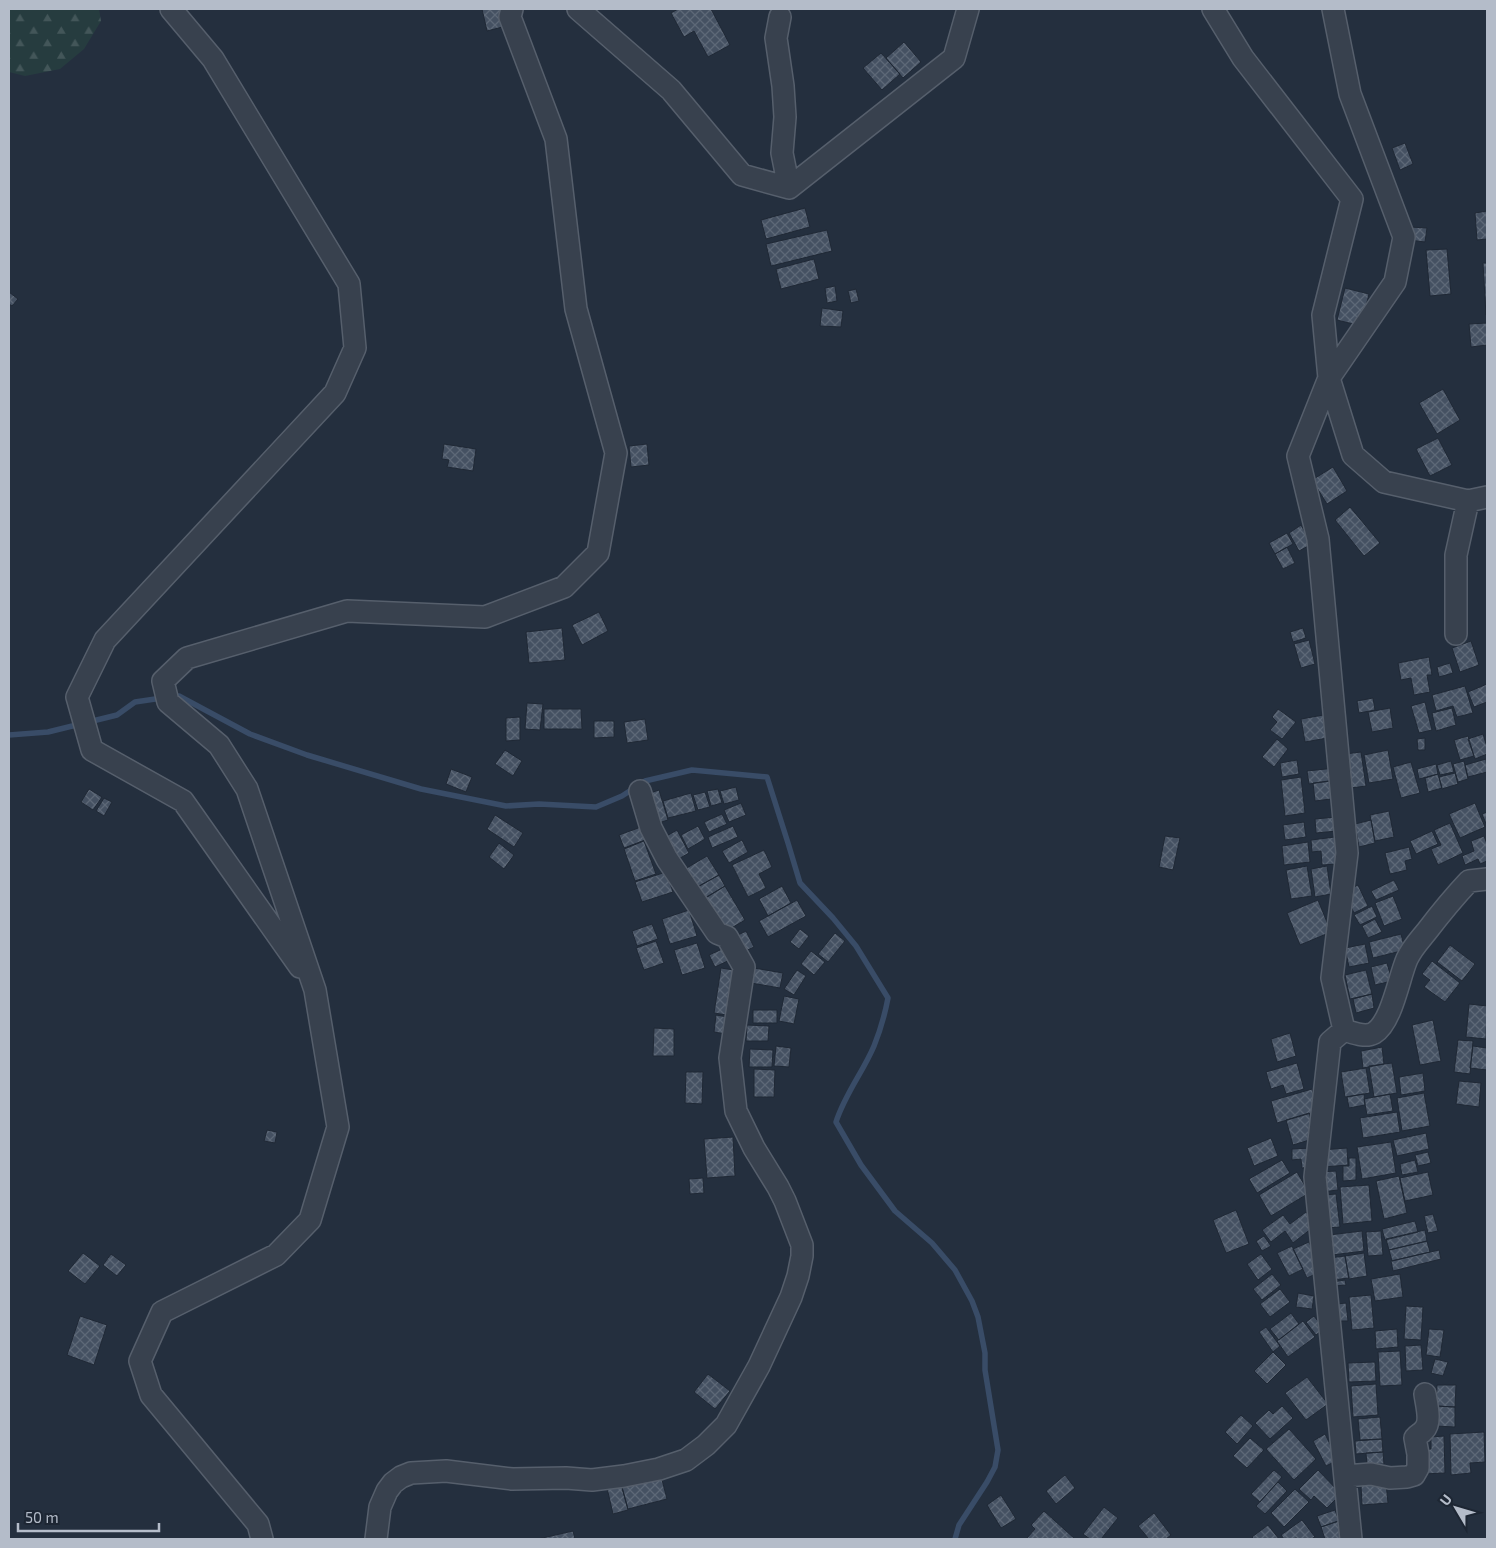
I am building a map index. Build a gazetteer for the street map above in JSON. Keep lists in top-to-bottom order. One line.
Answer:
{"scale_bar":"50 m","north":"top left"}
